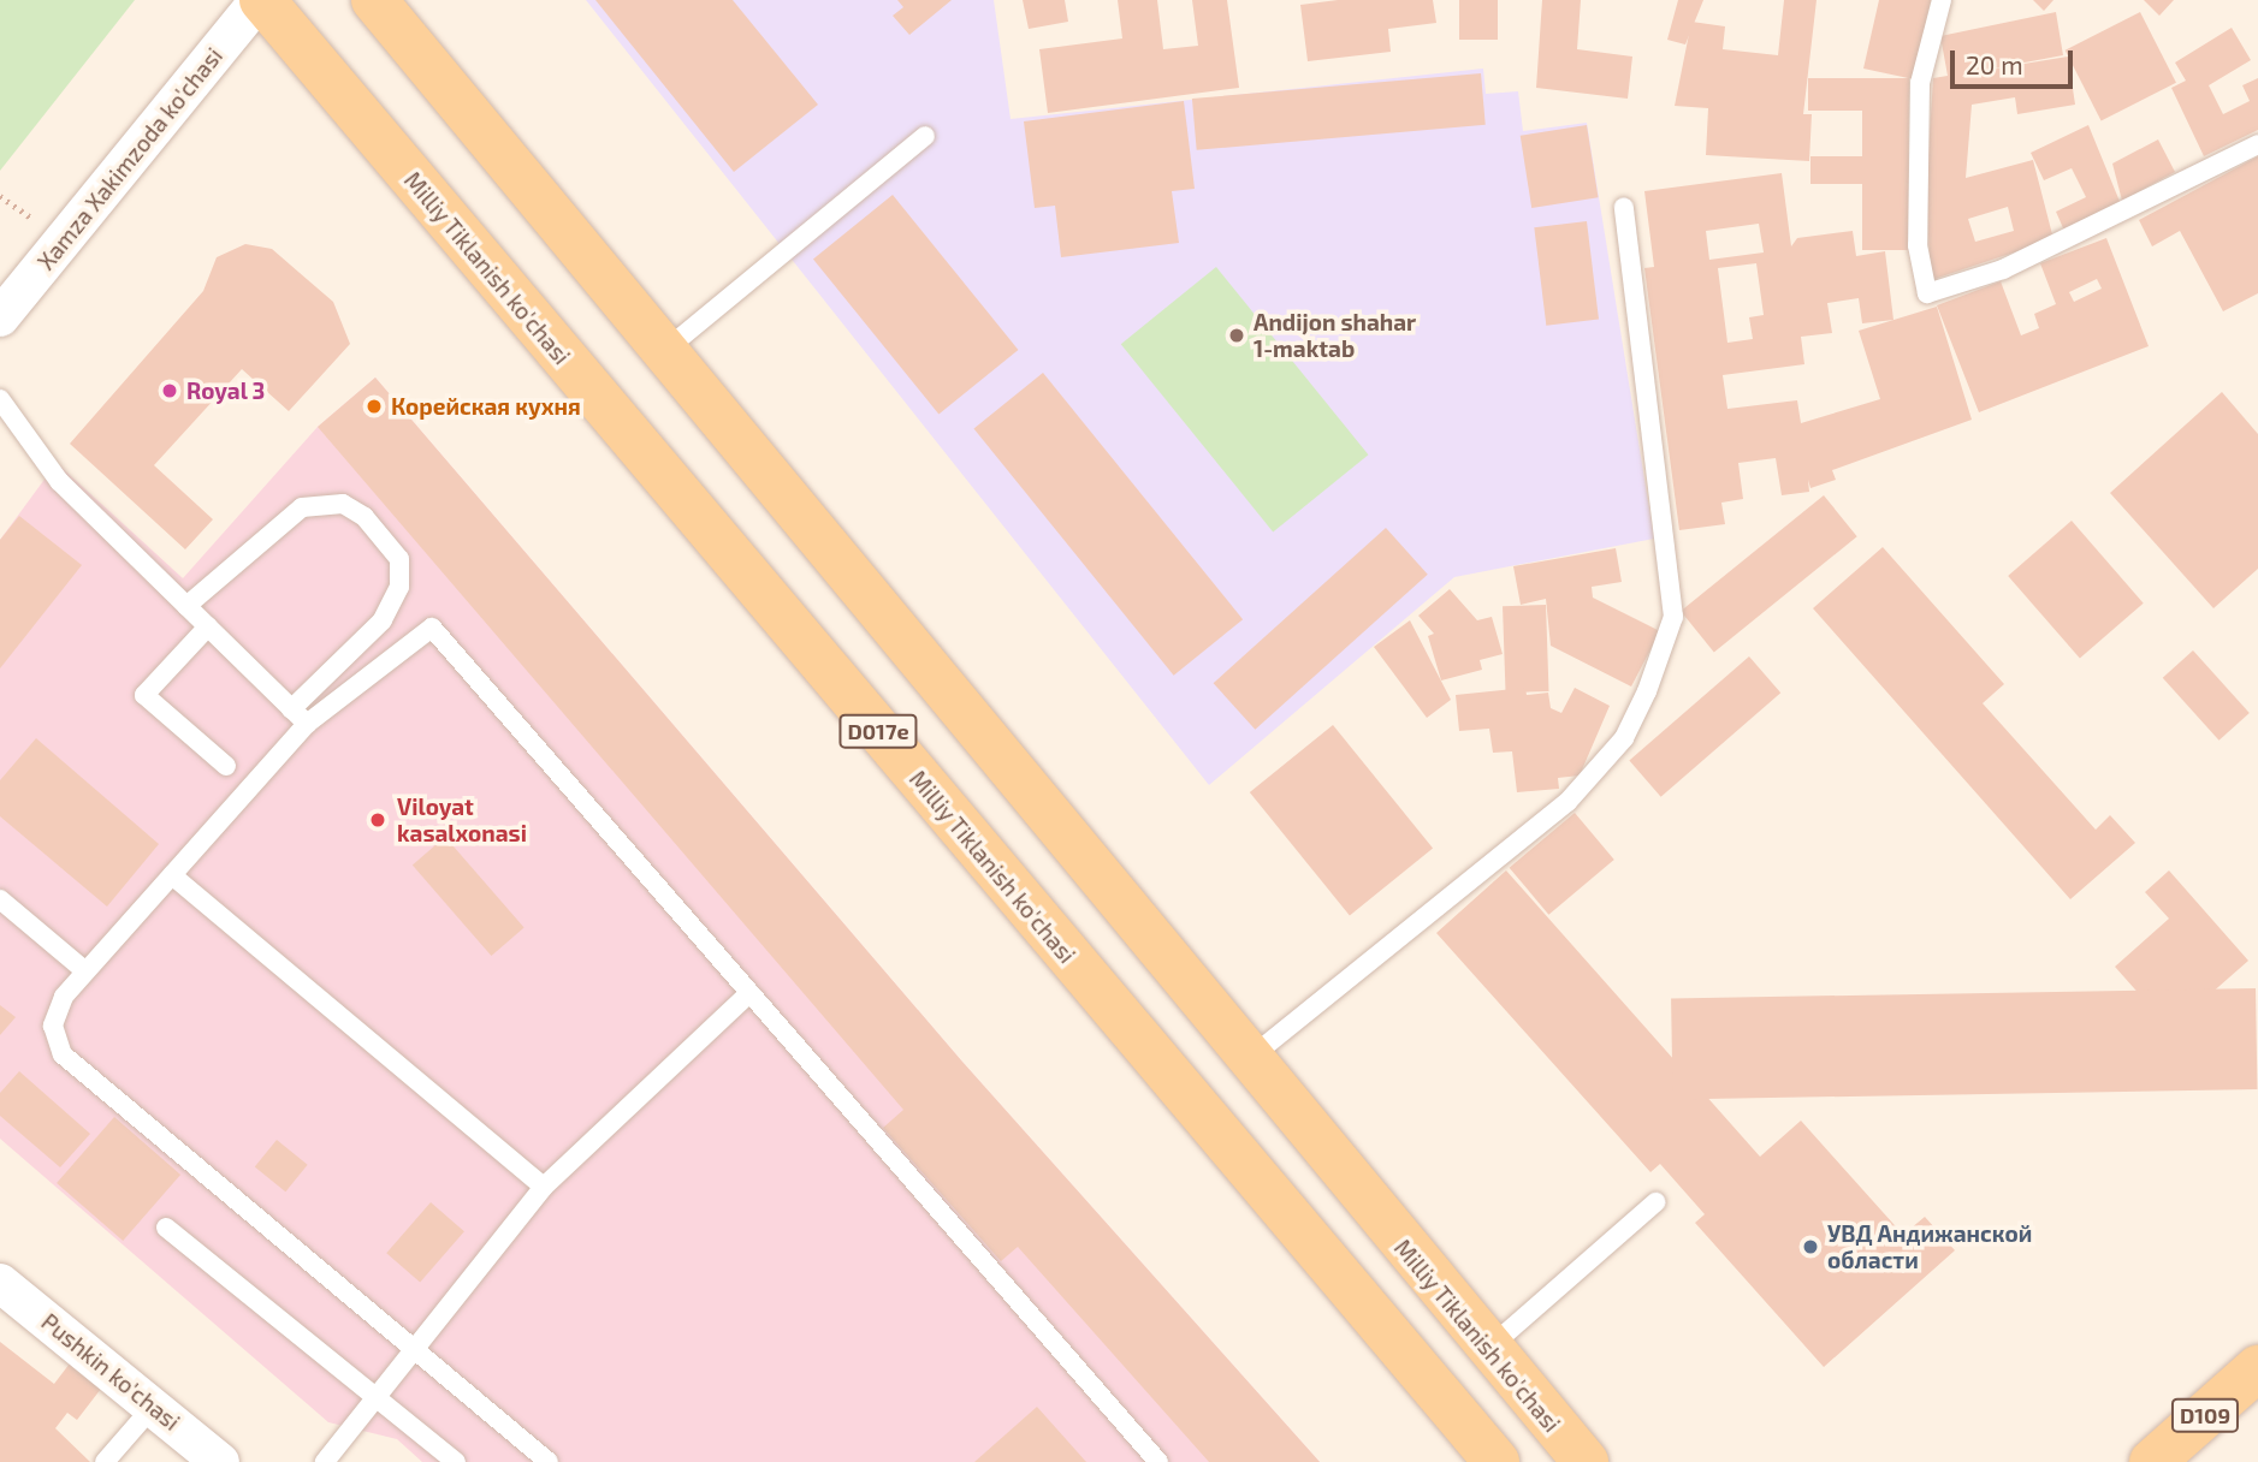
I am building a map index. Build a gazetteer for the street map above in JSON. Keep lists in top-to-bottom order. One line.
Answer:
{"streets":{"main road":["Milliy Tiklanish ko'chasi","D017e","D109"],"street":["Xamza Xakimzoda ko'chasi","Pushkin ko'chasi"]},"crossings":[["Xamza Xakimzoda ko'chasi","Milliy Tiklanish ko'chasi"]],"places":["Andijon shahar 1-maktab","Royal 3","Корейская кухня","Viloyat kasalxonasi","УВД Андижанской области"],"scale_bar":"20 m"}
